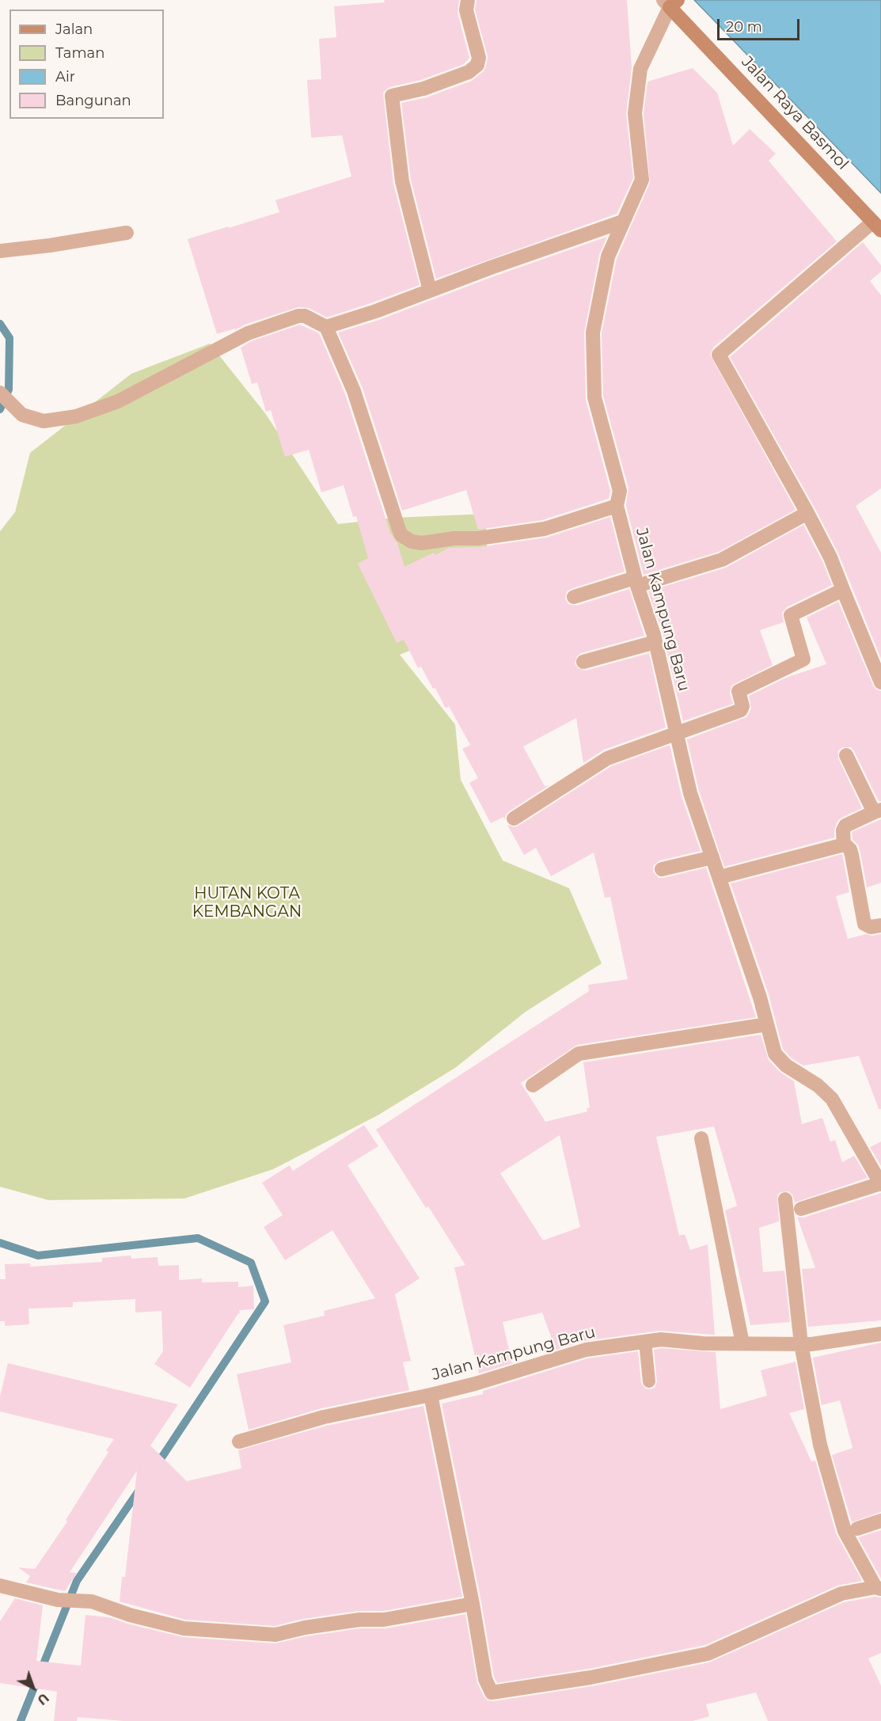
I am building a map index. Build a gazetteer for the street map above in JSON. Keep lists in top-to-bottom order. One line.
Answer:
{"streets":{"street":["Jalan Raya Basmol","Jalan Kampung Baru"]},"crossings":[["Jalan Raya Basmol","Jalan Kampung Baru"]],"parks":["HUTAN KOTA KEMBANGAN"],"legend":["Jalan","Taman","Air","Bangunan"],"scale_bar":"20 m","north":"bottom right"}
